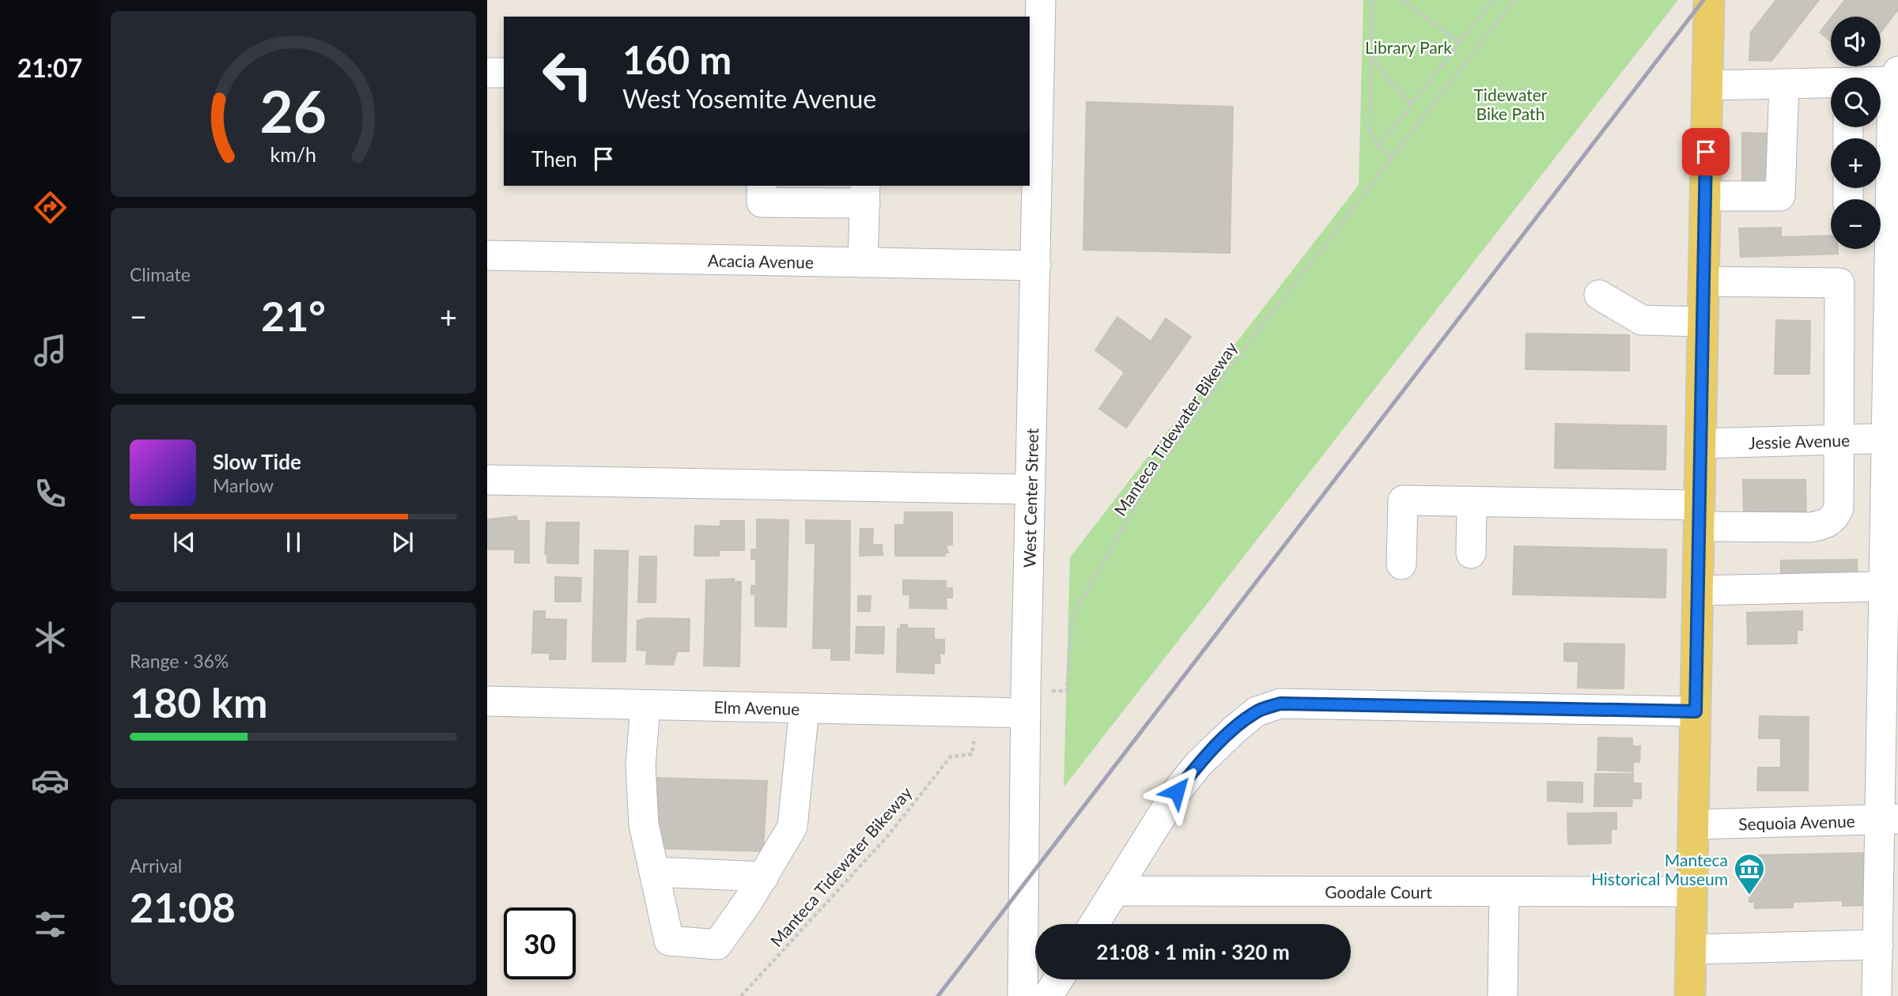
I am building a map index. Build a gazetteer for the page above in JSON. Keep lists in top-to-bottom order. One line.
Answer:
{"streets":{"street":["Acacia Avenue","Jessie Avenue","West Center Street","Elm Avenue","Sequoia Avenue","Goodale Court"],"path":["Manteca Tidewater Bikeway"]},"crossings":[["Acacia Avenue","West Center Street"],["Manteca Tidewater Bikeway","West Center Street"],["Manteca Tidewater Bikeway","Elm Avenue"],["West Center Street","Elm Avenue"]],"parks":["Library Park","Tidewater Bike Path"],"places":{"museum":["Manteca Historical Museum"]},"page":{"tabs":"21:07","map_buttons":["+","−"],"turn":["160 m","West Yosemite Avenue"],"then":"Then","tile":["Climate",["Range · 36%","180 km"],["Arrival","21:08"]],"heat":["−","21°","+"],"song":["Slow Tide","Marlow"],"limit":"30","trip":"21:08 · 1 min · 320 m","gauge":["26","km/h"]}}
